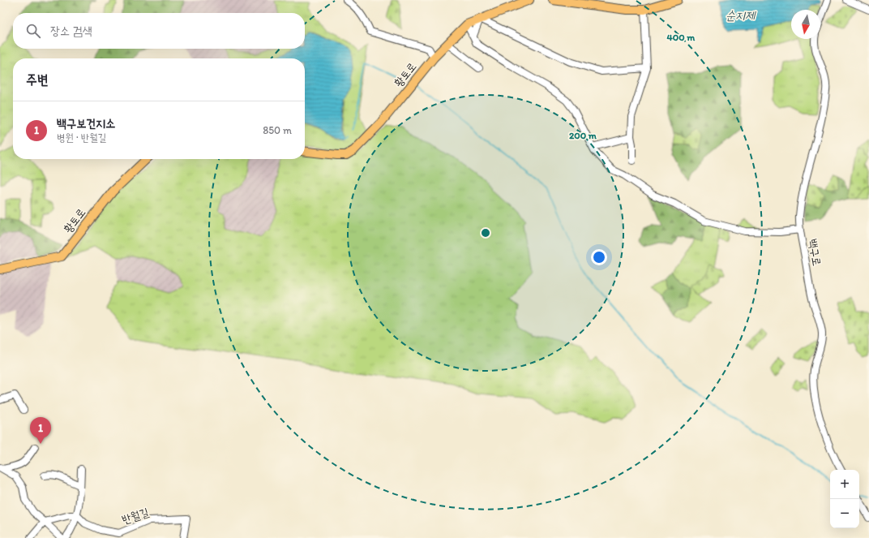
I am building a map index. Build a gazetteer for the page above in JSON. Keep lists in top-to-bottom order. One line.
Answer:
{"streets":{"main road":["황토로"],"street":["백구로","반월길"]},"water":["순지제"],"north":"bottom","page":{"search":"장소 검색","heading":"주변","list":[{"mark":"1","name":"백구보건지소","note":"병원 · 반월길","value":"850 m"}],"pins":"1","map_buttons":["+","−"]},"rings":["400 m","200 m"]}
